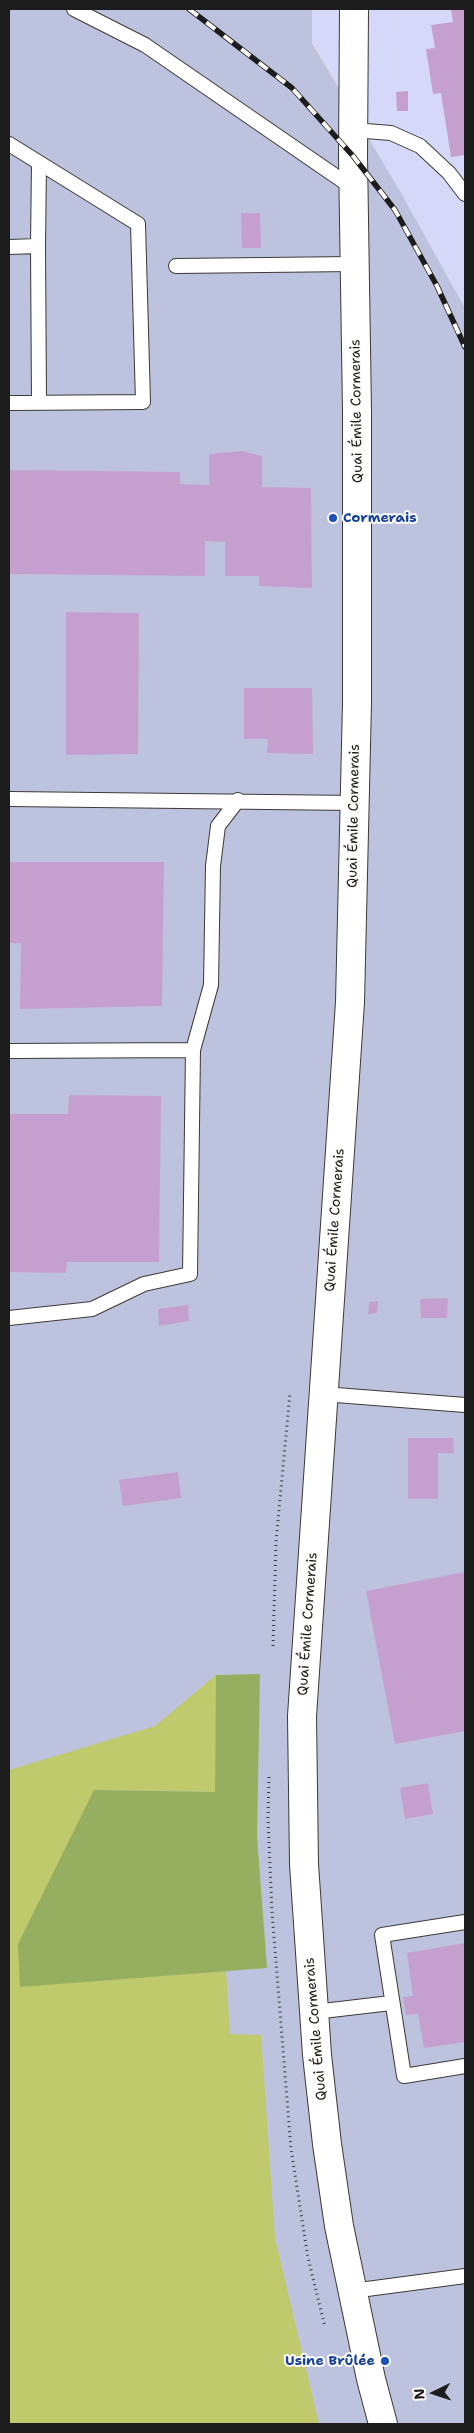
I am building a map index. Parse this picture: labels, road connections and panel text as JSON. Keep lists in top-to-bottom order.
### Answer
{
  "streets": {
    "main road": ["Quai Émile Cormerais"]
  },
  "places": ["Cormerais", "Usine Brûlée"],
  "north": "left"
}
